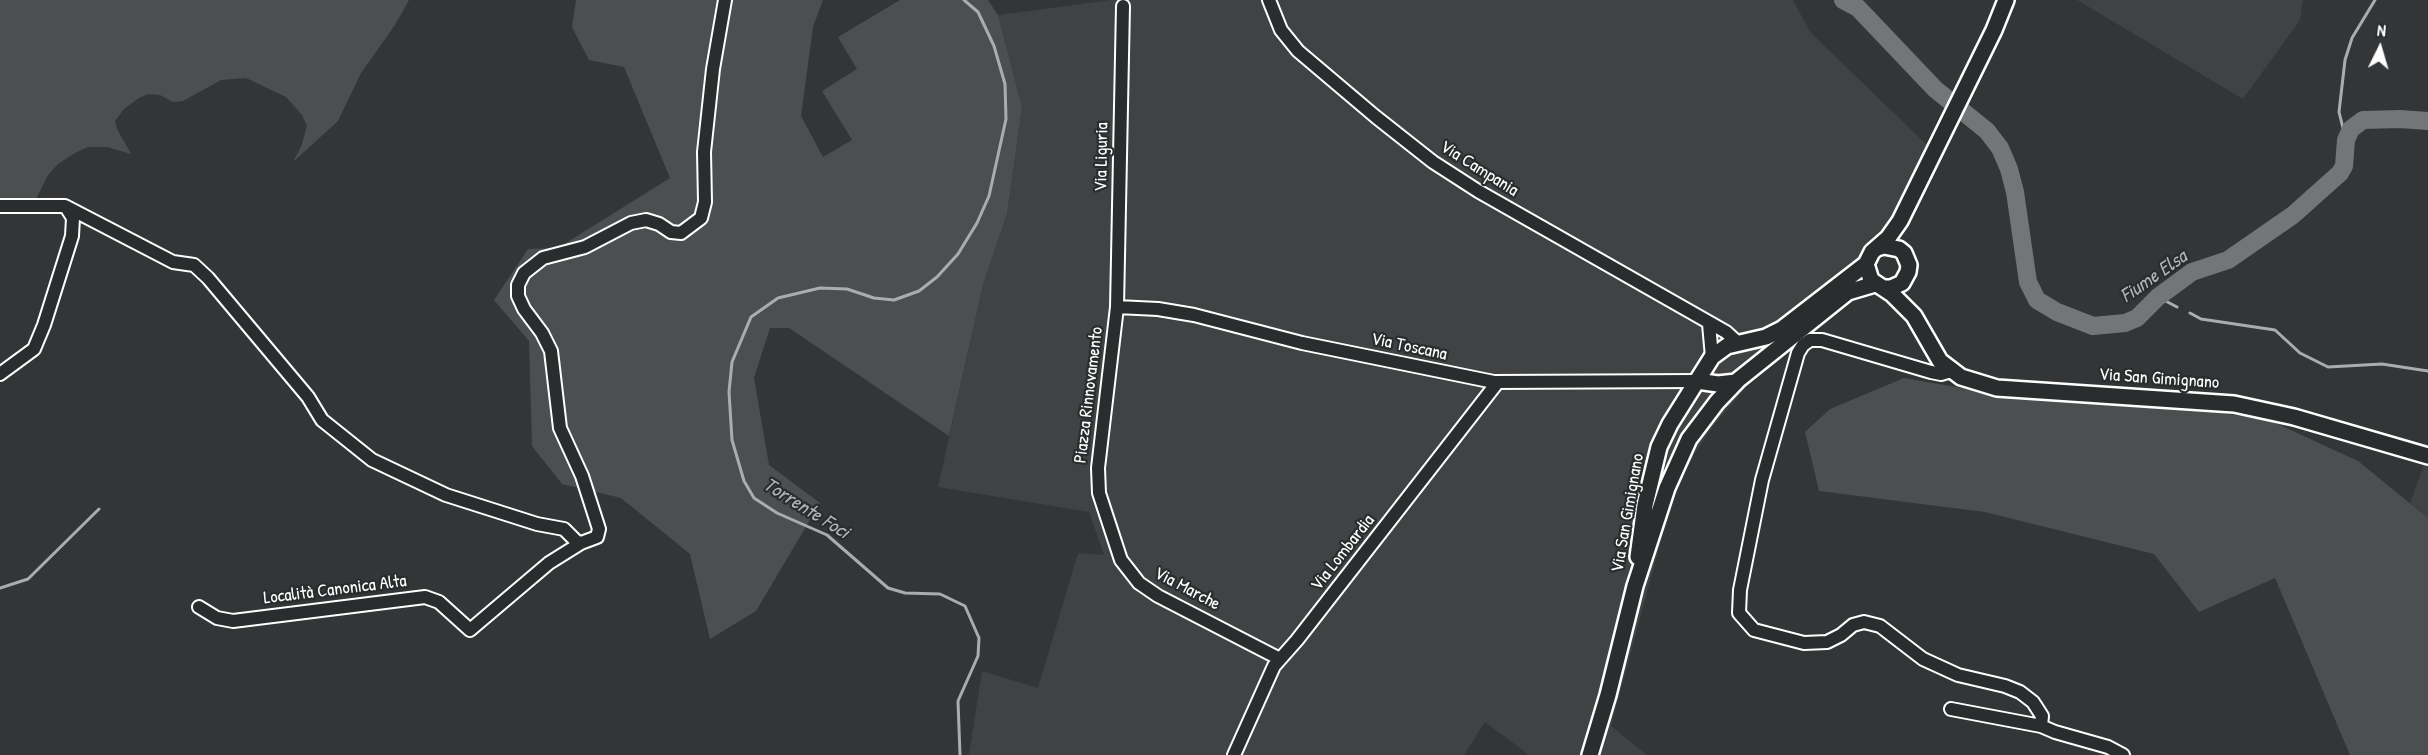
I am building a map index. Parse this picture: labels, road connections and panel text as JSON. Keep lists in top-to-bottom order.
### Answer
{
  "streets": {
    "main road": ["Via San Gimignano"],
    "street": [
      "Via Liguria",
      "Via Campania",
      "Via Toscana",
      "Piazza Rinnovamento",
      "Via Lombardia",
      "Via Marche",
      "Località Canonica Alta"
    ]
  },
  "crossings": [
    ["Via Liguria", "Via Toscana"],
    ["Via Liguria", "Piazza Rinnovamento"],
    ["Via Campania", "Via San Gimignano"],
    ["Via Toscana", "Via San Gimignano"],
    ["Via Toscana", "Piazza Rinnovamento"],
    ["Via Toscana", "Via Lombardia"],
    ["Piazza Rinnovamento", "Via Marche"],
    ["Via Lombardia", "Via Marche"]
  ],
  "water": ["Fiume Elsa", "Torrente Foci"],
  "north": "top"
}
